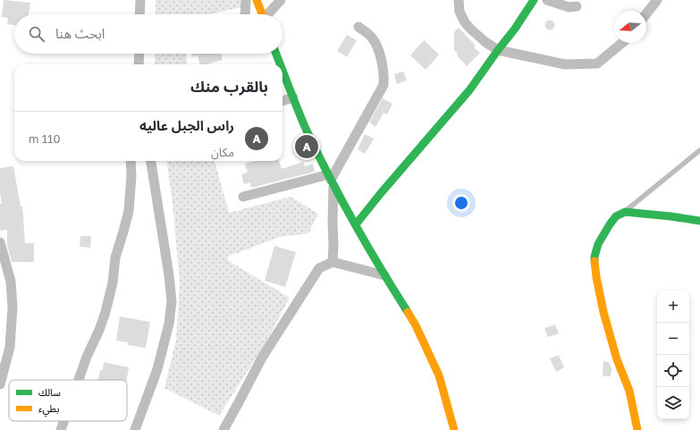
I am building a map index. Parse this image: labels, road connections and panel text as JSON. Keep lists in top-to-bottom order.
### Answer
{
  "legend": ["سالك", "بطيء"],
  "north": "left",
  "page": {
    "search": "ابحث هنا",
    "heading": "بالقرب منك",
    "list": [
      {
        "mark": "A",
        "name": "راس الجبل عاليه",
        "note": "مكان",
        "value": "110 m"
      }
    ],
    "pins": "A",
    "map_buttons": ["+", "−"]
  }
}
